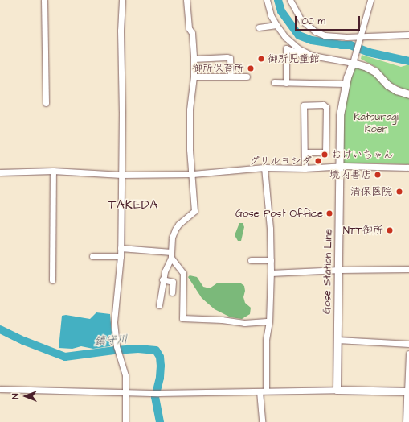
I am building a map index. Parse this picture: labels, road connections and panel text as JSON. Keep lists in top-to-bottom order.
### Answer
{
  "streets": {
    "main road": ["Gose Station Line"]
  },
  "districts": ["TAKEDA"],
  "water": ["鎮守川"],
  "parks": ["Katsuragi Kōen"],
  "places": [
    "御所児童館",
    "御所保育所",
    "おけいちゃん",
    "グリルヨシダ",
    "境内書店",
    "清保医院",
    "Gose Post Office",
    "NTT御所"
  ],
  "scale_bar": "100 m",
  "north": "left"
}
